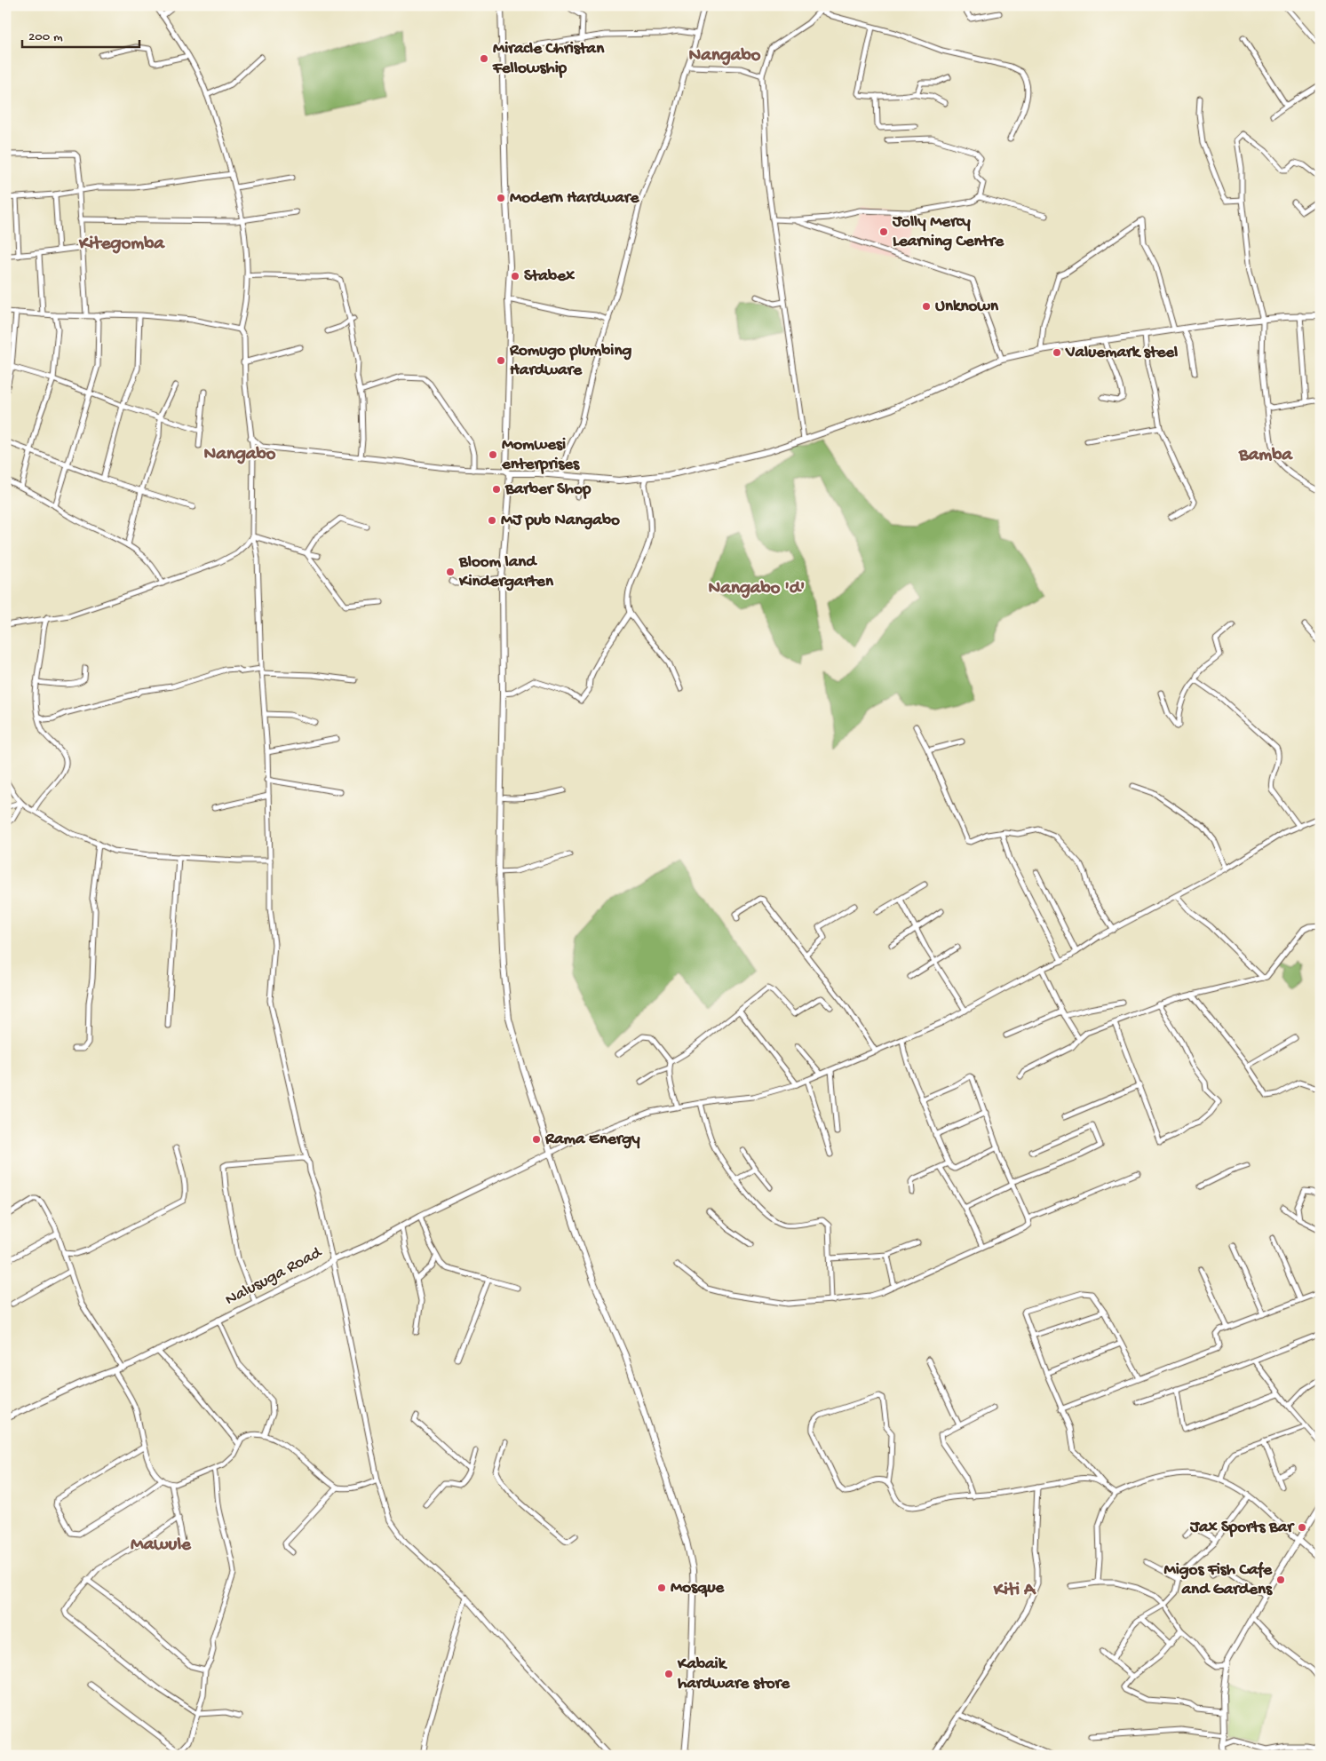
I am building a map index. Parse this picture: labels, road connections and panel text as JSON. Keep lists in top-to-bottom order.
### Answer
{
  "streets": {
    "street": ["Nalusuga Road"]
  },
  "districts": [
    "Nangabo",
    "Kitegomba",
    "Nangabo",
    "Bamba",
    "Nangabo 'd'",
    "Mawule",
    "Kiti A"
  ],
  "places": [
    "Miracle Christan Fellowship",
    "Modern Hardware",
    "Jolly Mercy Learning Centre",
    "Stabex",
    "Unknown",
    "Valuemark steel",
    "Romugo plumbing Hardware",
    "Momwesi enterprises",
    "Barber Shop",
    "MJ pub Nangabo",
    "Bloom land Kindergarten",
    "Rama Energy",
    "Jax Sports Bar",
    "Migos Fish Cafe and Gardens",
    "Mosque",
    "Kabaik hardware store"
  ],
  "scale_bar": "200 m"
}
